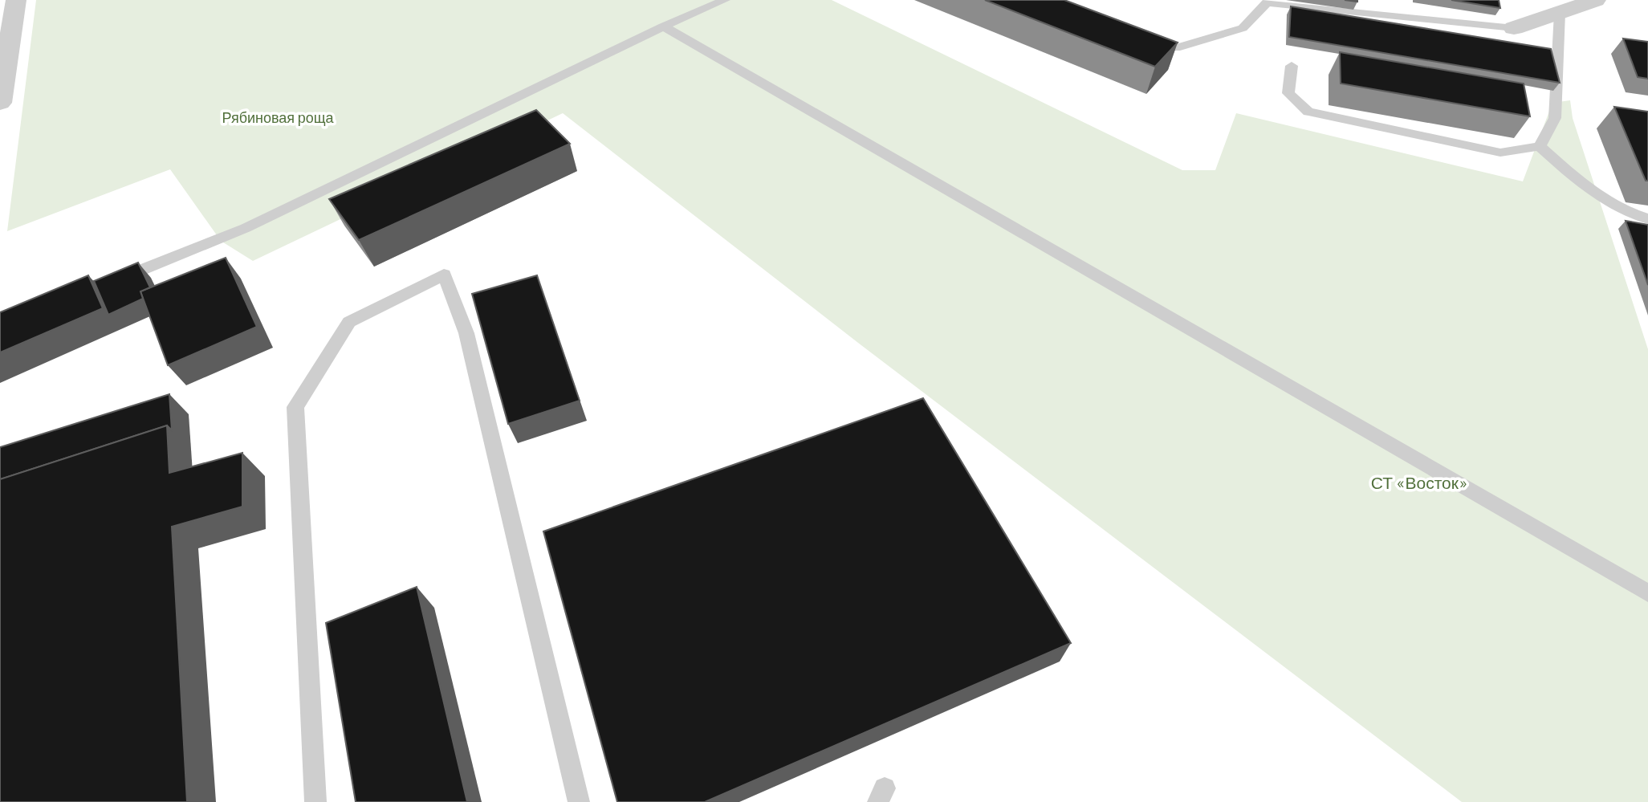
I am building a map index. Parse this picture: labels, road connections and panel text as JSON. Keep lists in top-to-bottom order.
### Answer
{
  "parks": ["Рябиновая роща", "СТ «Восток»"]
}
